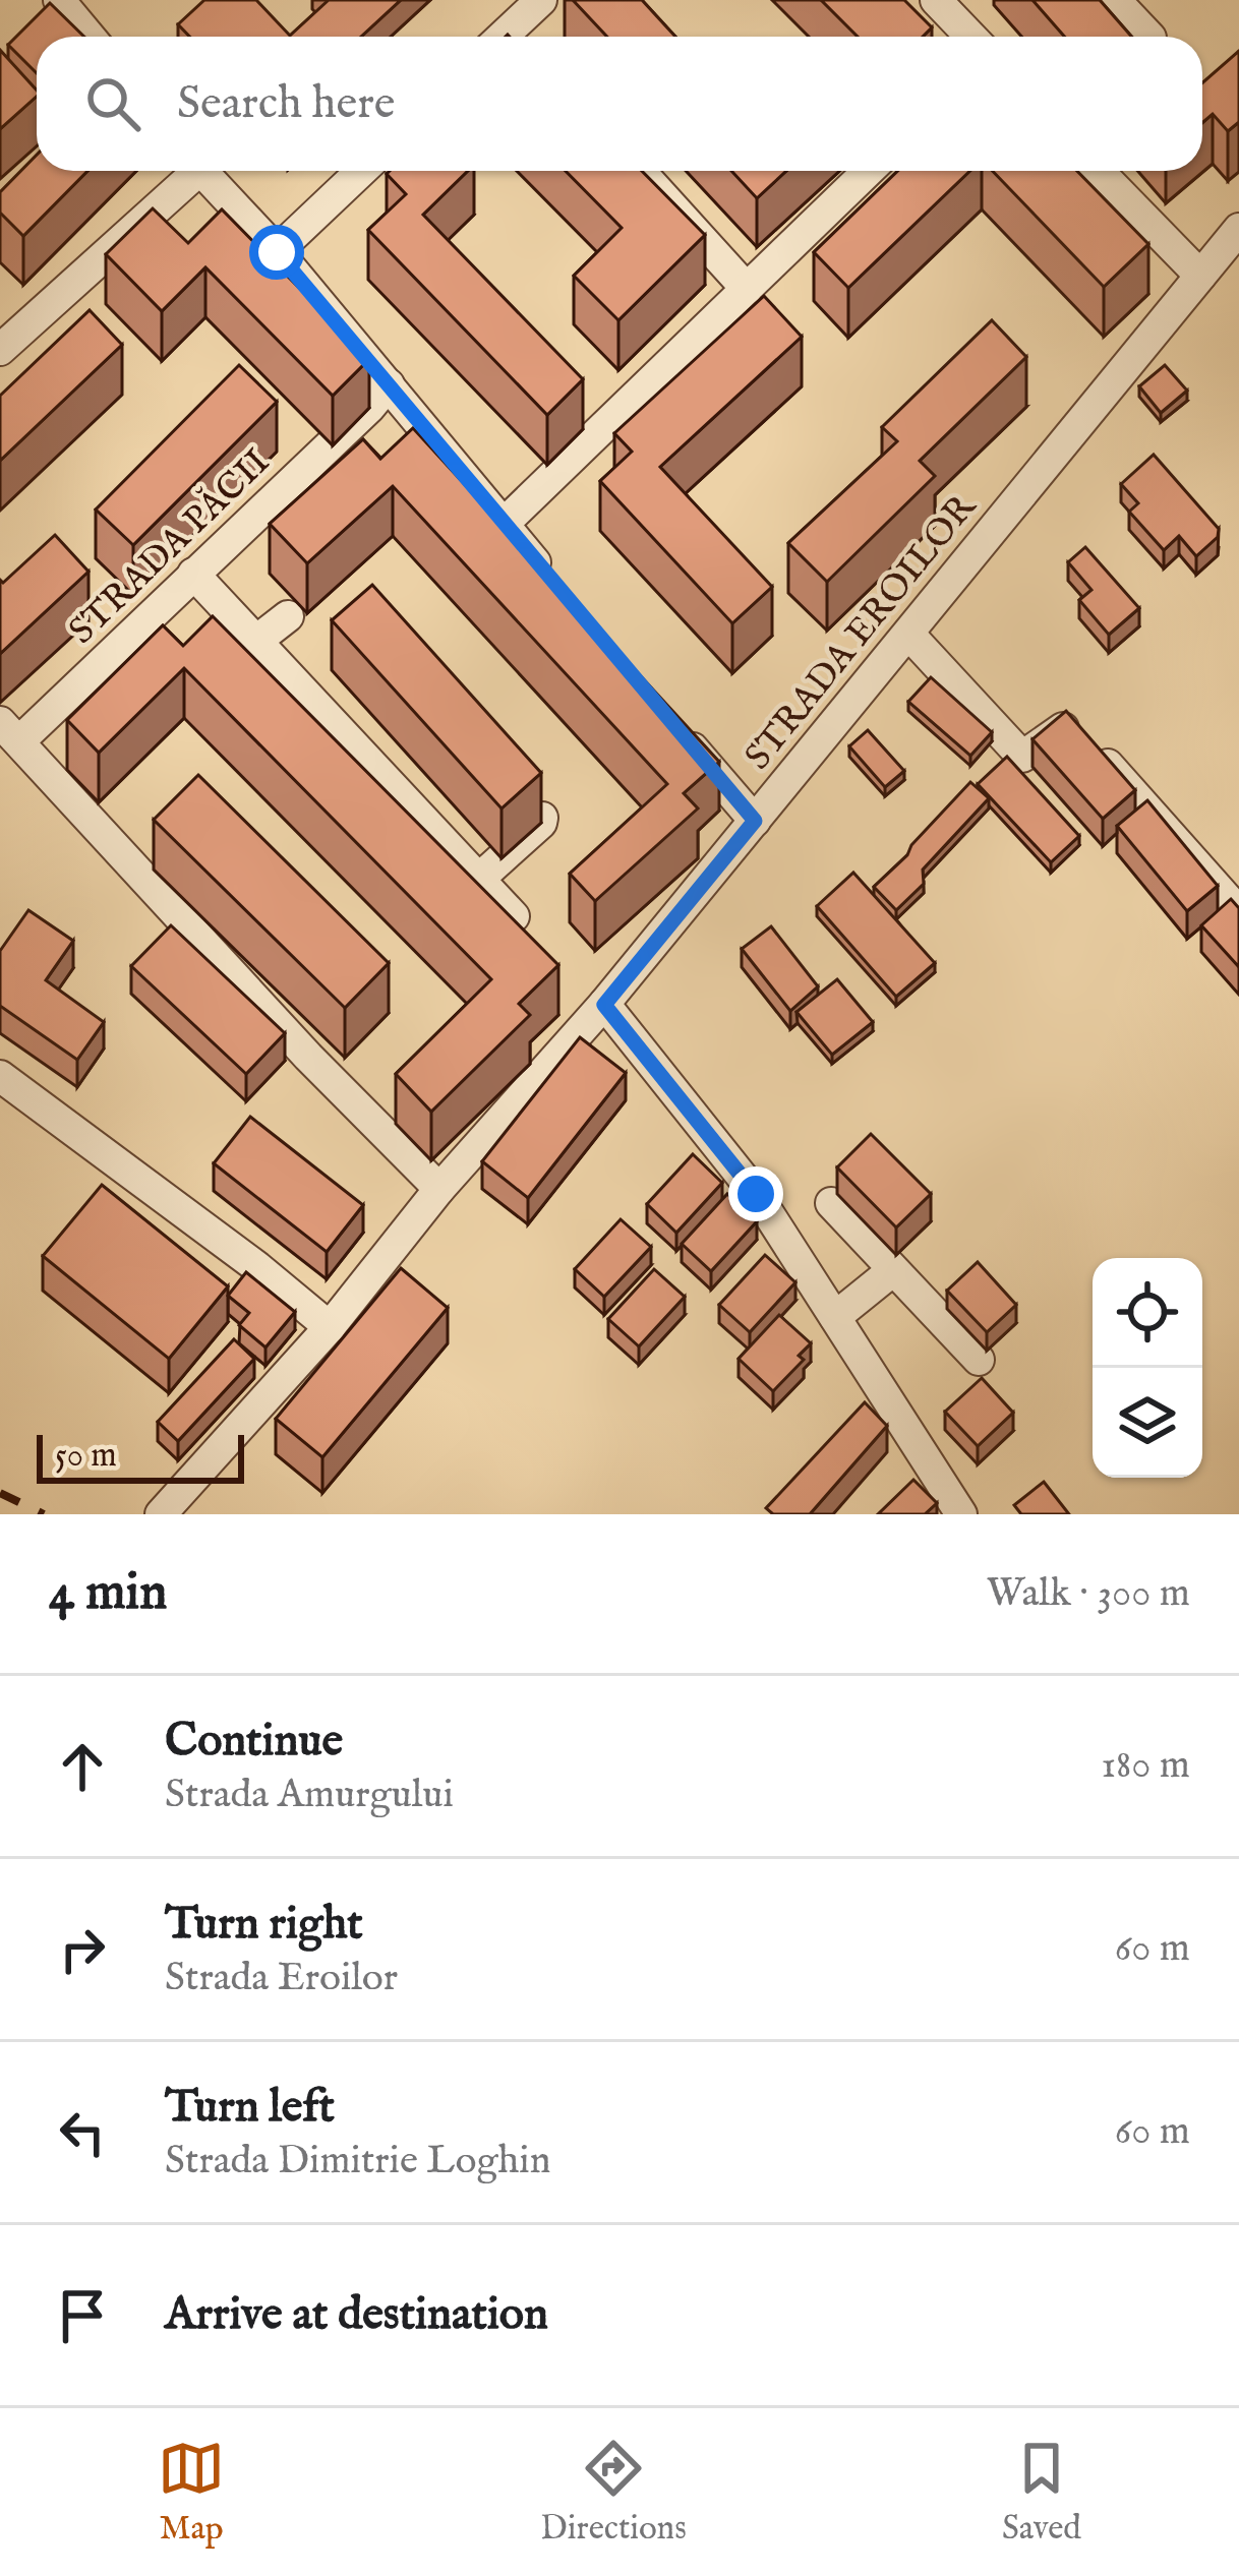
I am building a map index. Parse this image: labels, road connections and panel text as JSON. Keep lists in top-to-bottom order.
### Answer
{
  "streets": {
    "street": ["STRADA PĂCII", "STRADA EROILOR"]
  },
  "scale_bar": "50 m",
  "page": {
    "search": "Search here",
    "scale": "50 m",
    "heading": ["4 min", "Walk · 300 m"],
    "list": [
      ["Continue", "Strada Amurgului", "180 m"],
      ["Turn right", "Strada Eroilor", "60 m"],
      ["Turn left", "Strada Dimitrie Loghin", "60 m"],
      "Arrive at destination"
    ],
    "nav": ["Map", "Directions", "Saved"]
  }
}
